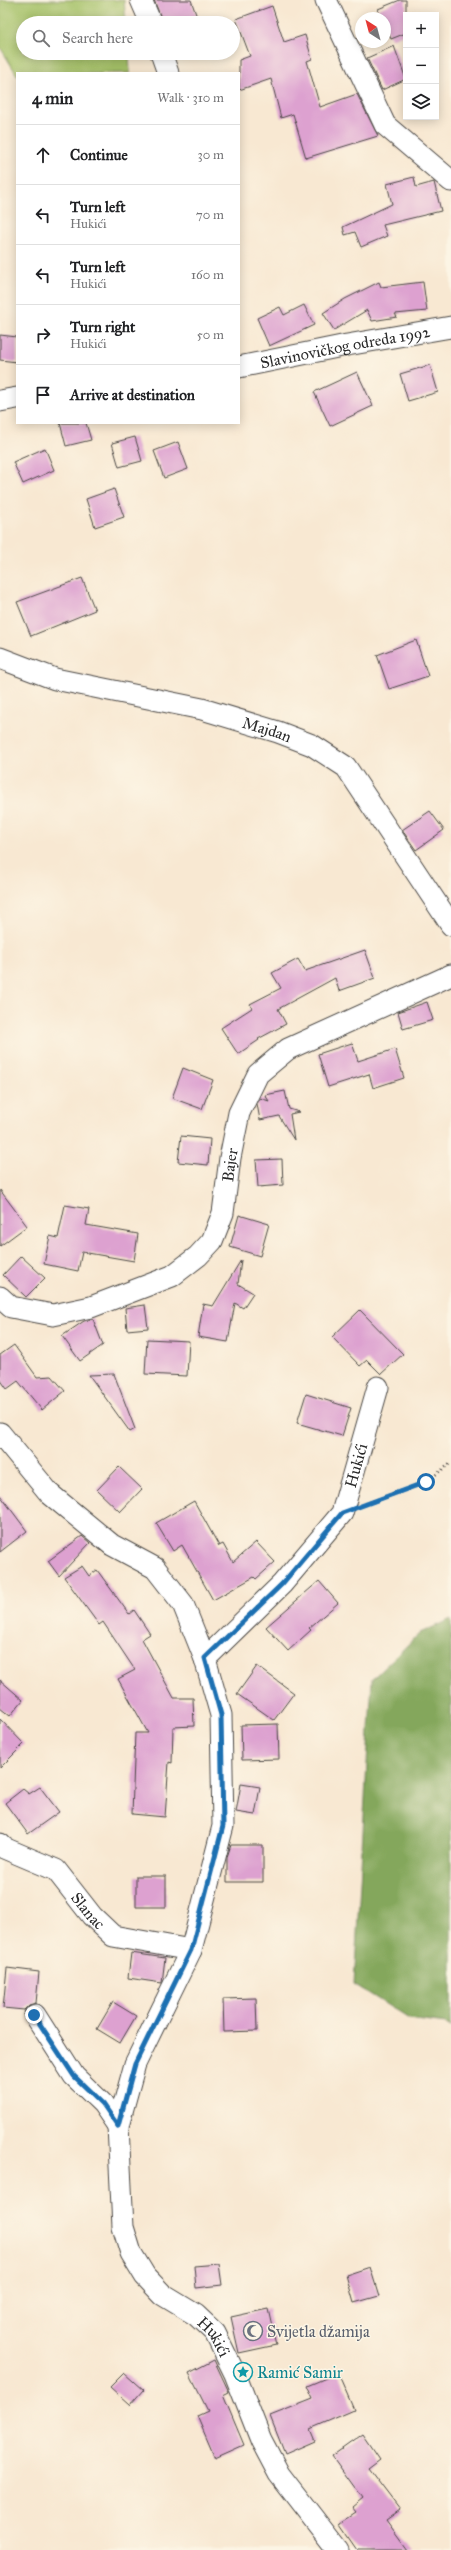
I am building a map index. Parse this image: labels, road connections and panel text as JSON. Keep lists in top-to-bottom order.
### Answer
{
  "streets": {
    "street": [
      "Slavinovičkog odreda 1992",
      "Majdan",
      "Bajer",
      "Hukići",
      "Slanac"
    ]
  },
  "crossings": [
    ["Hukići", "Slanac"]
  ],
  "places": {
    "mosque": ["Svijetla džamija"],
    "place": ["Ramić Samir"]
  },
  "north": "top left",
  "page": {
    "map_buttons": ["+", "−"],
    "search": "Search here",
    "heading": ["4 min", "Walk · 310 m"],
    "list": [
      ["Continue", "30 m"],
      ["Turn left", "Hukići", "70 m"],
      ["Turn left", "Hukići", "160 m"],
      ["Turn right", "Hukići", "50 m"],
      "Arrive at destination"
    ]
  }
}
